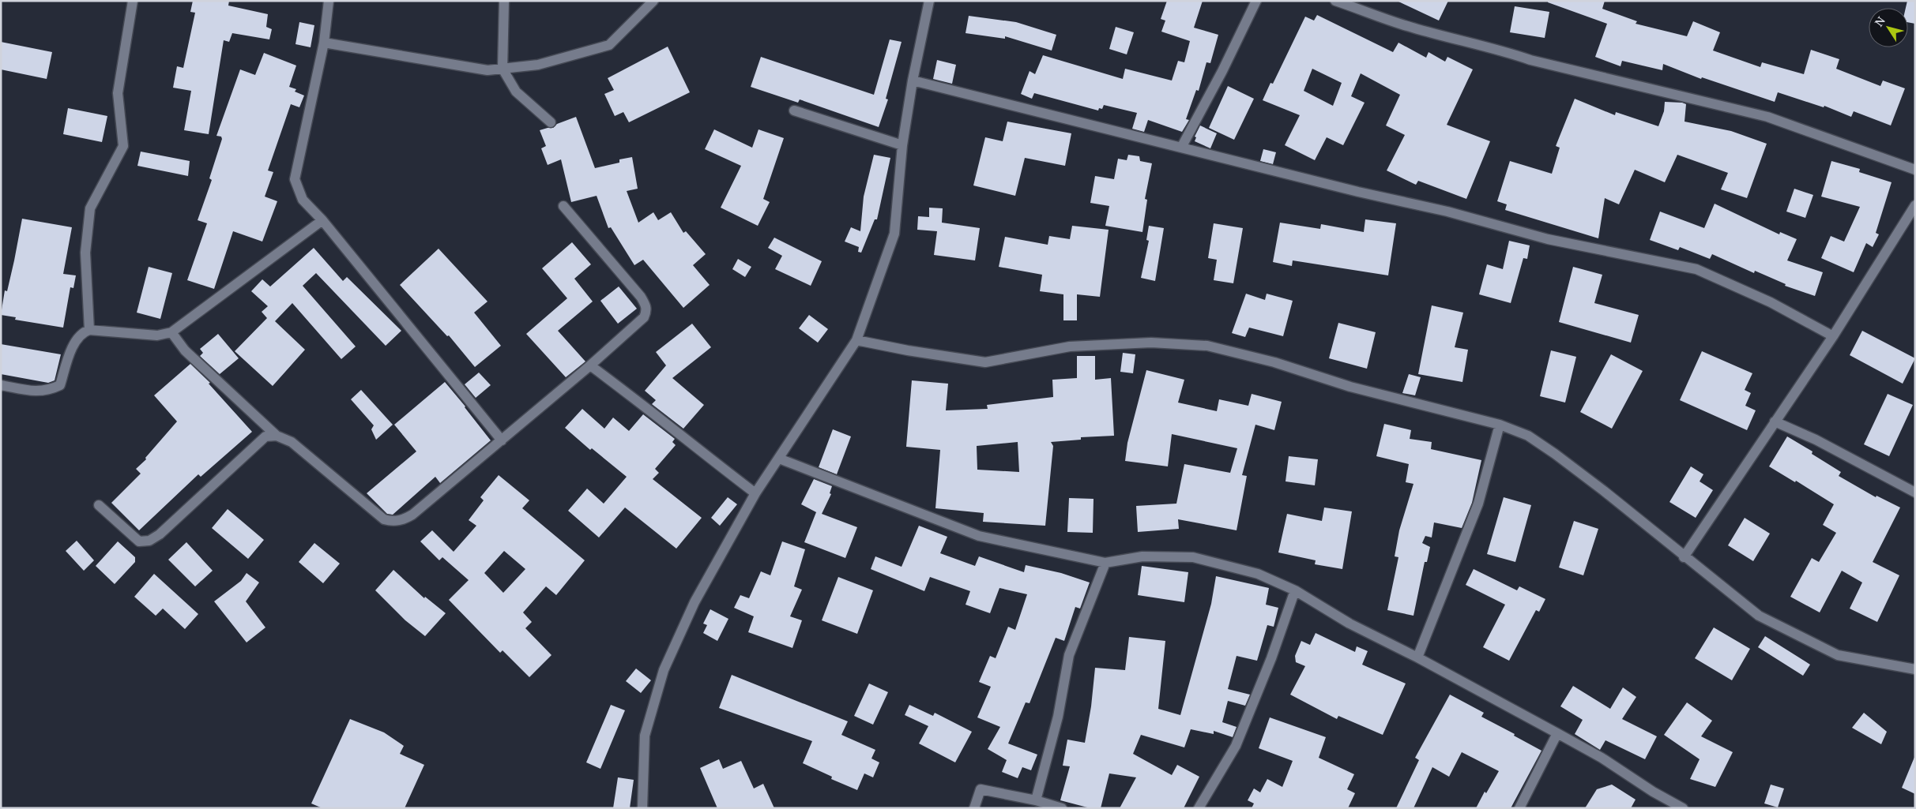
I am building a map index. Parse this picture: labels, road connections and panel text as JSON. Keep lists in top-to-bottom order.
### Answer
{
  "north": "top left"
}
